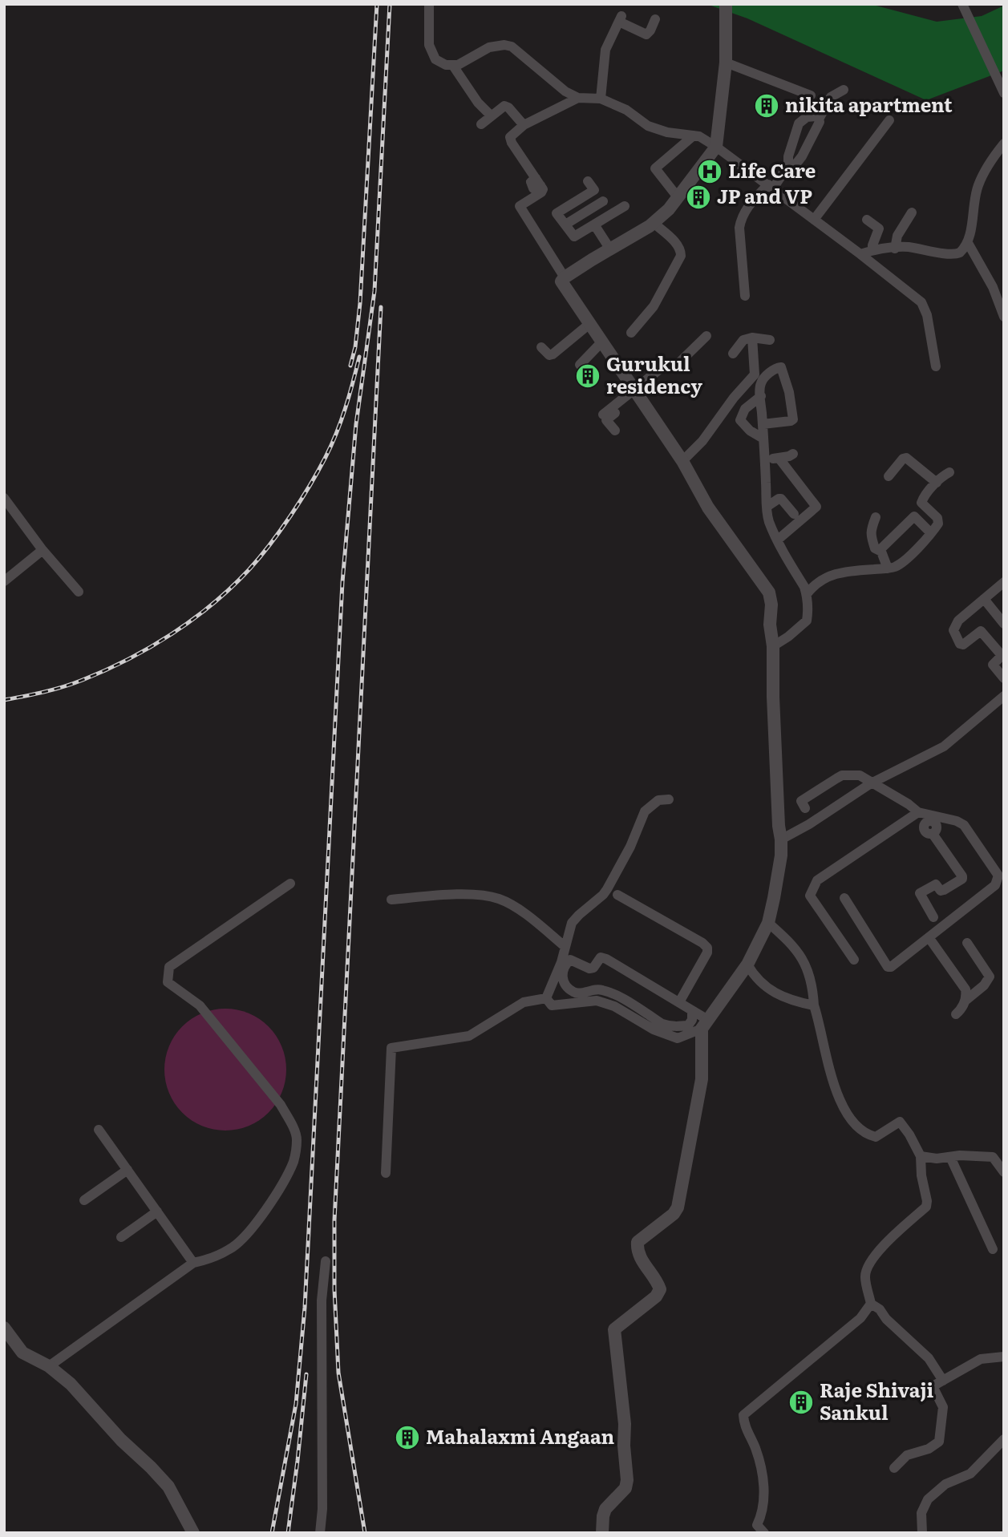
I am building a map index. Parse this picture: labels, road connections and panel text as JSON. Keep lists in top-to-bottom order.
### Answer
{
  "places": {
    "building": [
      "nikita apartment",
      "JP and VP",
      "Gurukul residency",
      "Raje Shivaji Sankul",
      "Mahalaxmi Angaan"
    ],
    "hospital": ["Life Care"]
  }
}
